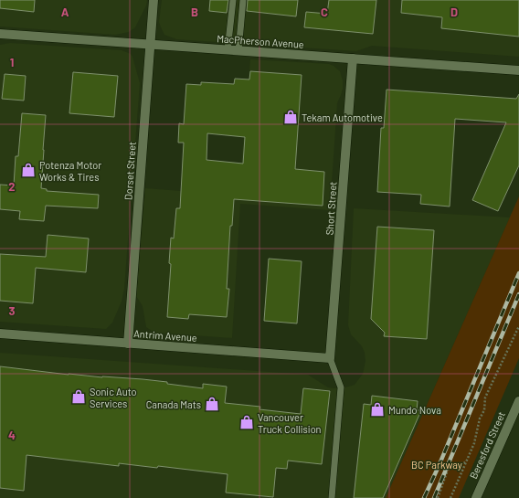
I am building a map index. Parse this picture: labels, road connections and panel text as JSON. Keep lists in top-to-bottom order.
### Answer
{
  "streets": {
    "street": [
      "MacPherson Avenue",
      "Dorset Street",
      "Short Street",
      "Antrim Avenue",
      "Beresford Street"
    ]
  },
  "crossings": [
    ["MacPherson Avenue", "Dorset Street"],
    ["MacPherson Avenue", "Short Street"],
    ["Dorset Street", "Antrim Avenue"],
    ["Short Street", "Antrim Avenue"]
  ],
  "parks": ["BC Parkway"],
  "places": {
    "shop": [
      "Tekam Automotive",
      "Potenza Motor Works & Tires",
      "Sonic Auto Services",
      "Canada Mats",
      "Mundo Nova",
      "Vancouver Truck Collision"
    ]
  },
  "grid": {
    "columns": [
      "A",
      "B",
      "C",
      "D"
    ],
    "rows": [
      "1",
      "2",
      "3",
      "4"
    ]
  }
}
